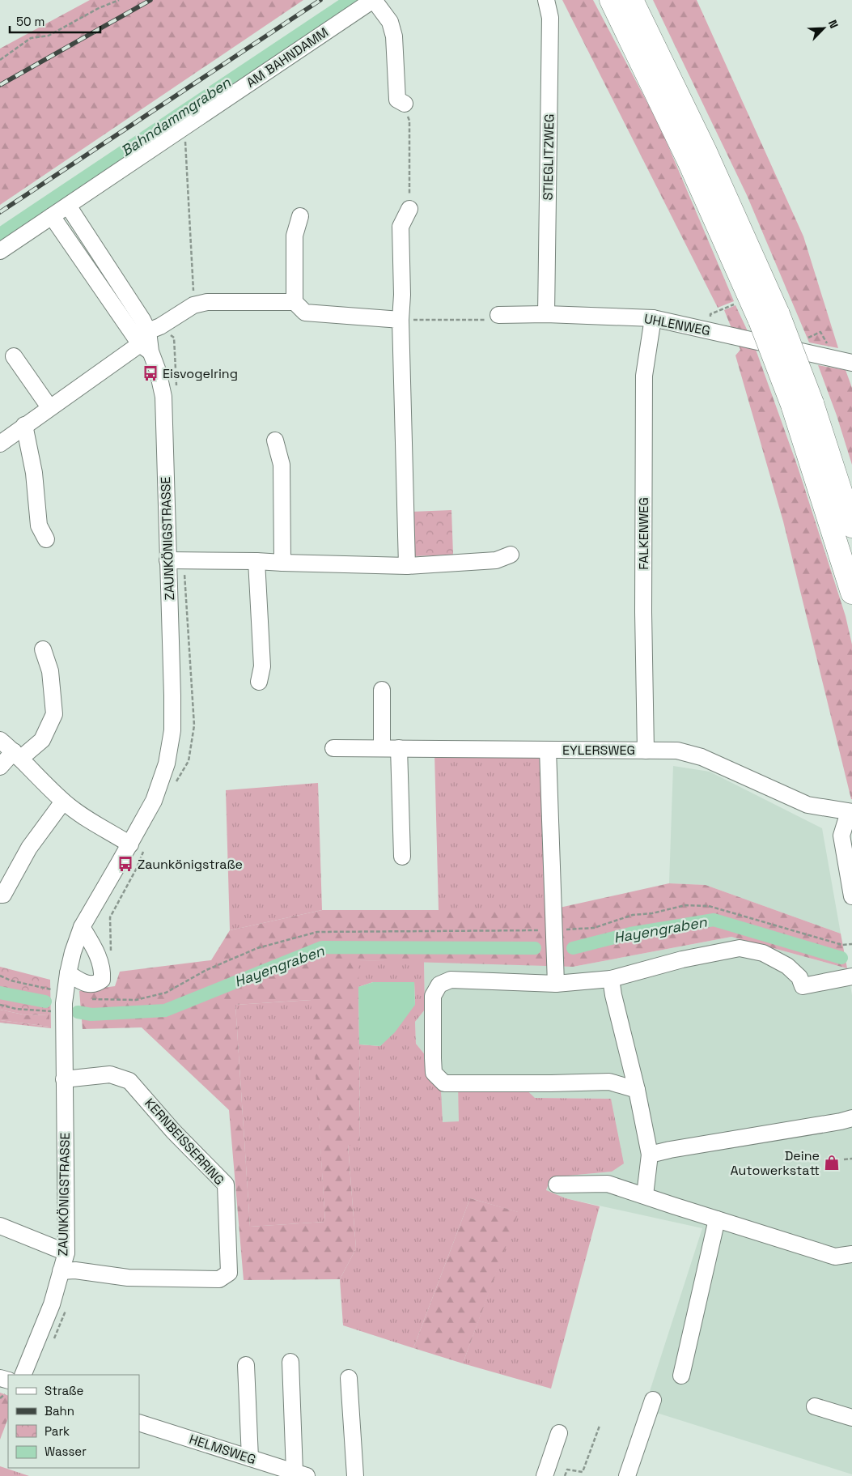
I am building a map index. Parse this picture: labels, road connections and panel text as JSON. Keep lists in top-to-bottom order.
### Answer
{
  "streets": {
    "street": [
      "AM BAHNDAMM",
      "STIEGLITZWEG",
      "UHLENWEG",
      "FALKENWEG",
      "ZAUNKÖNIGSTRASSE",
      "EYLERSWEG",
      "KERNBEISSERRING",
      "HELMSWEG"
    ]
  },
  "crossings": [
    ["AM BAHNDAMM", "ZAUNKÖNIGSTRASSE"],
    ["STIEGLITZWEG", "UHLENWEG"],
    ["UHLENWEG", "FALKENWEG"],
    ["FALKENWEG", "EYLERSWEG"],
    ["ZAUNKÖNIGSTRASSE", "KERNBEISSERRING"]
  ],
  "water": ["Bahndammgraben", "Hayengraben"],
  "places": {
    "bus stop": ["Eisvogelring", "Zaunkönigstraße"],
    "shop": ["Deine Autowerkstatt"]
  },
  "legend": [
    "Straße",
    "Bahn",
    "Park",
    "Wasser"
  ],
  "scale_bar": "50 m",
  "north": "top right"
}
